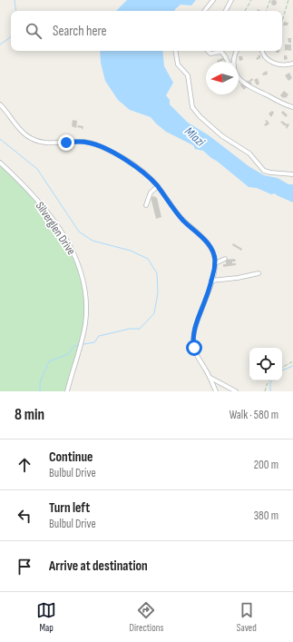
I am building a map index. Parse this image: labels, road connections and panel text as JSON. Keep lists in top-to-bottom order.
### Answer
{
  "streets": {
    "street": ["Silverglen Drive"]
  },
  "water": ["Mlazi"],
  "north": "left",
  "page": {
    "search": "Search here",
    "heading": ["8 min", "Walk · 580 m"],
    "list": [
      ["Continue", "Bulbul Drive", "200 m"],
      ["Turn left", "Bulbul Drive", "380 m"],
      "Arrive at destination"
    ],
    "nav": ["Map", "Directions", "Saved"]
  }
}
